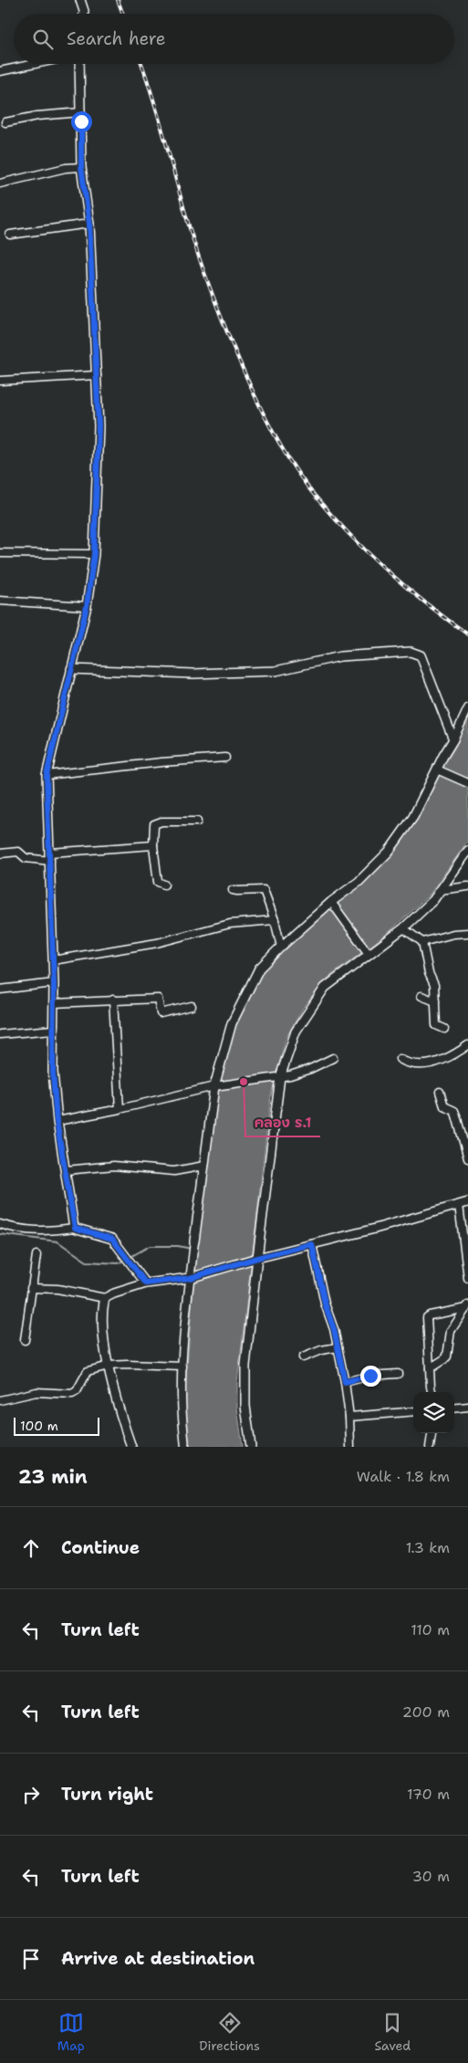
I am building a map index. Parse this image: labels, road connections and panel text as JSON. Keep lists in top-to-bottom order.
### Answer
{
  "places": ["คลอง ร.1"],
  "scale_bar": "100 m",
  "page": {
    "search": "Search here",
    "scale": "100 m",
    "heading": ["23 min", "Walk · 1.8 km"],
    "list": [
      ["Continue", "1.3 km"],
      ["Turn left", "110 m"],
      ["Turn left", "200 m"],
      ["Turn right", "170 m"],
      ["Turn left", "30 m"],
      "Arrive at destination"
    ],
    "nav": ["Map", "Directions", "Saved"]
  }
}
